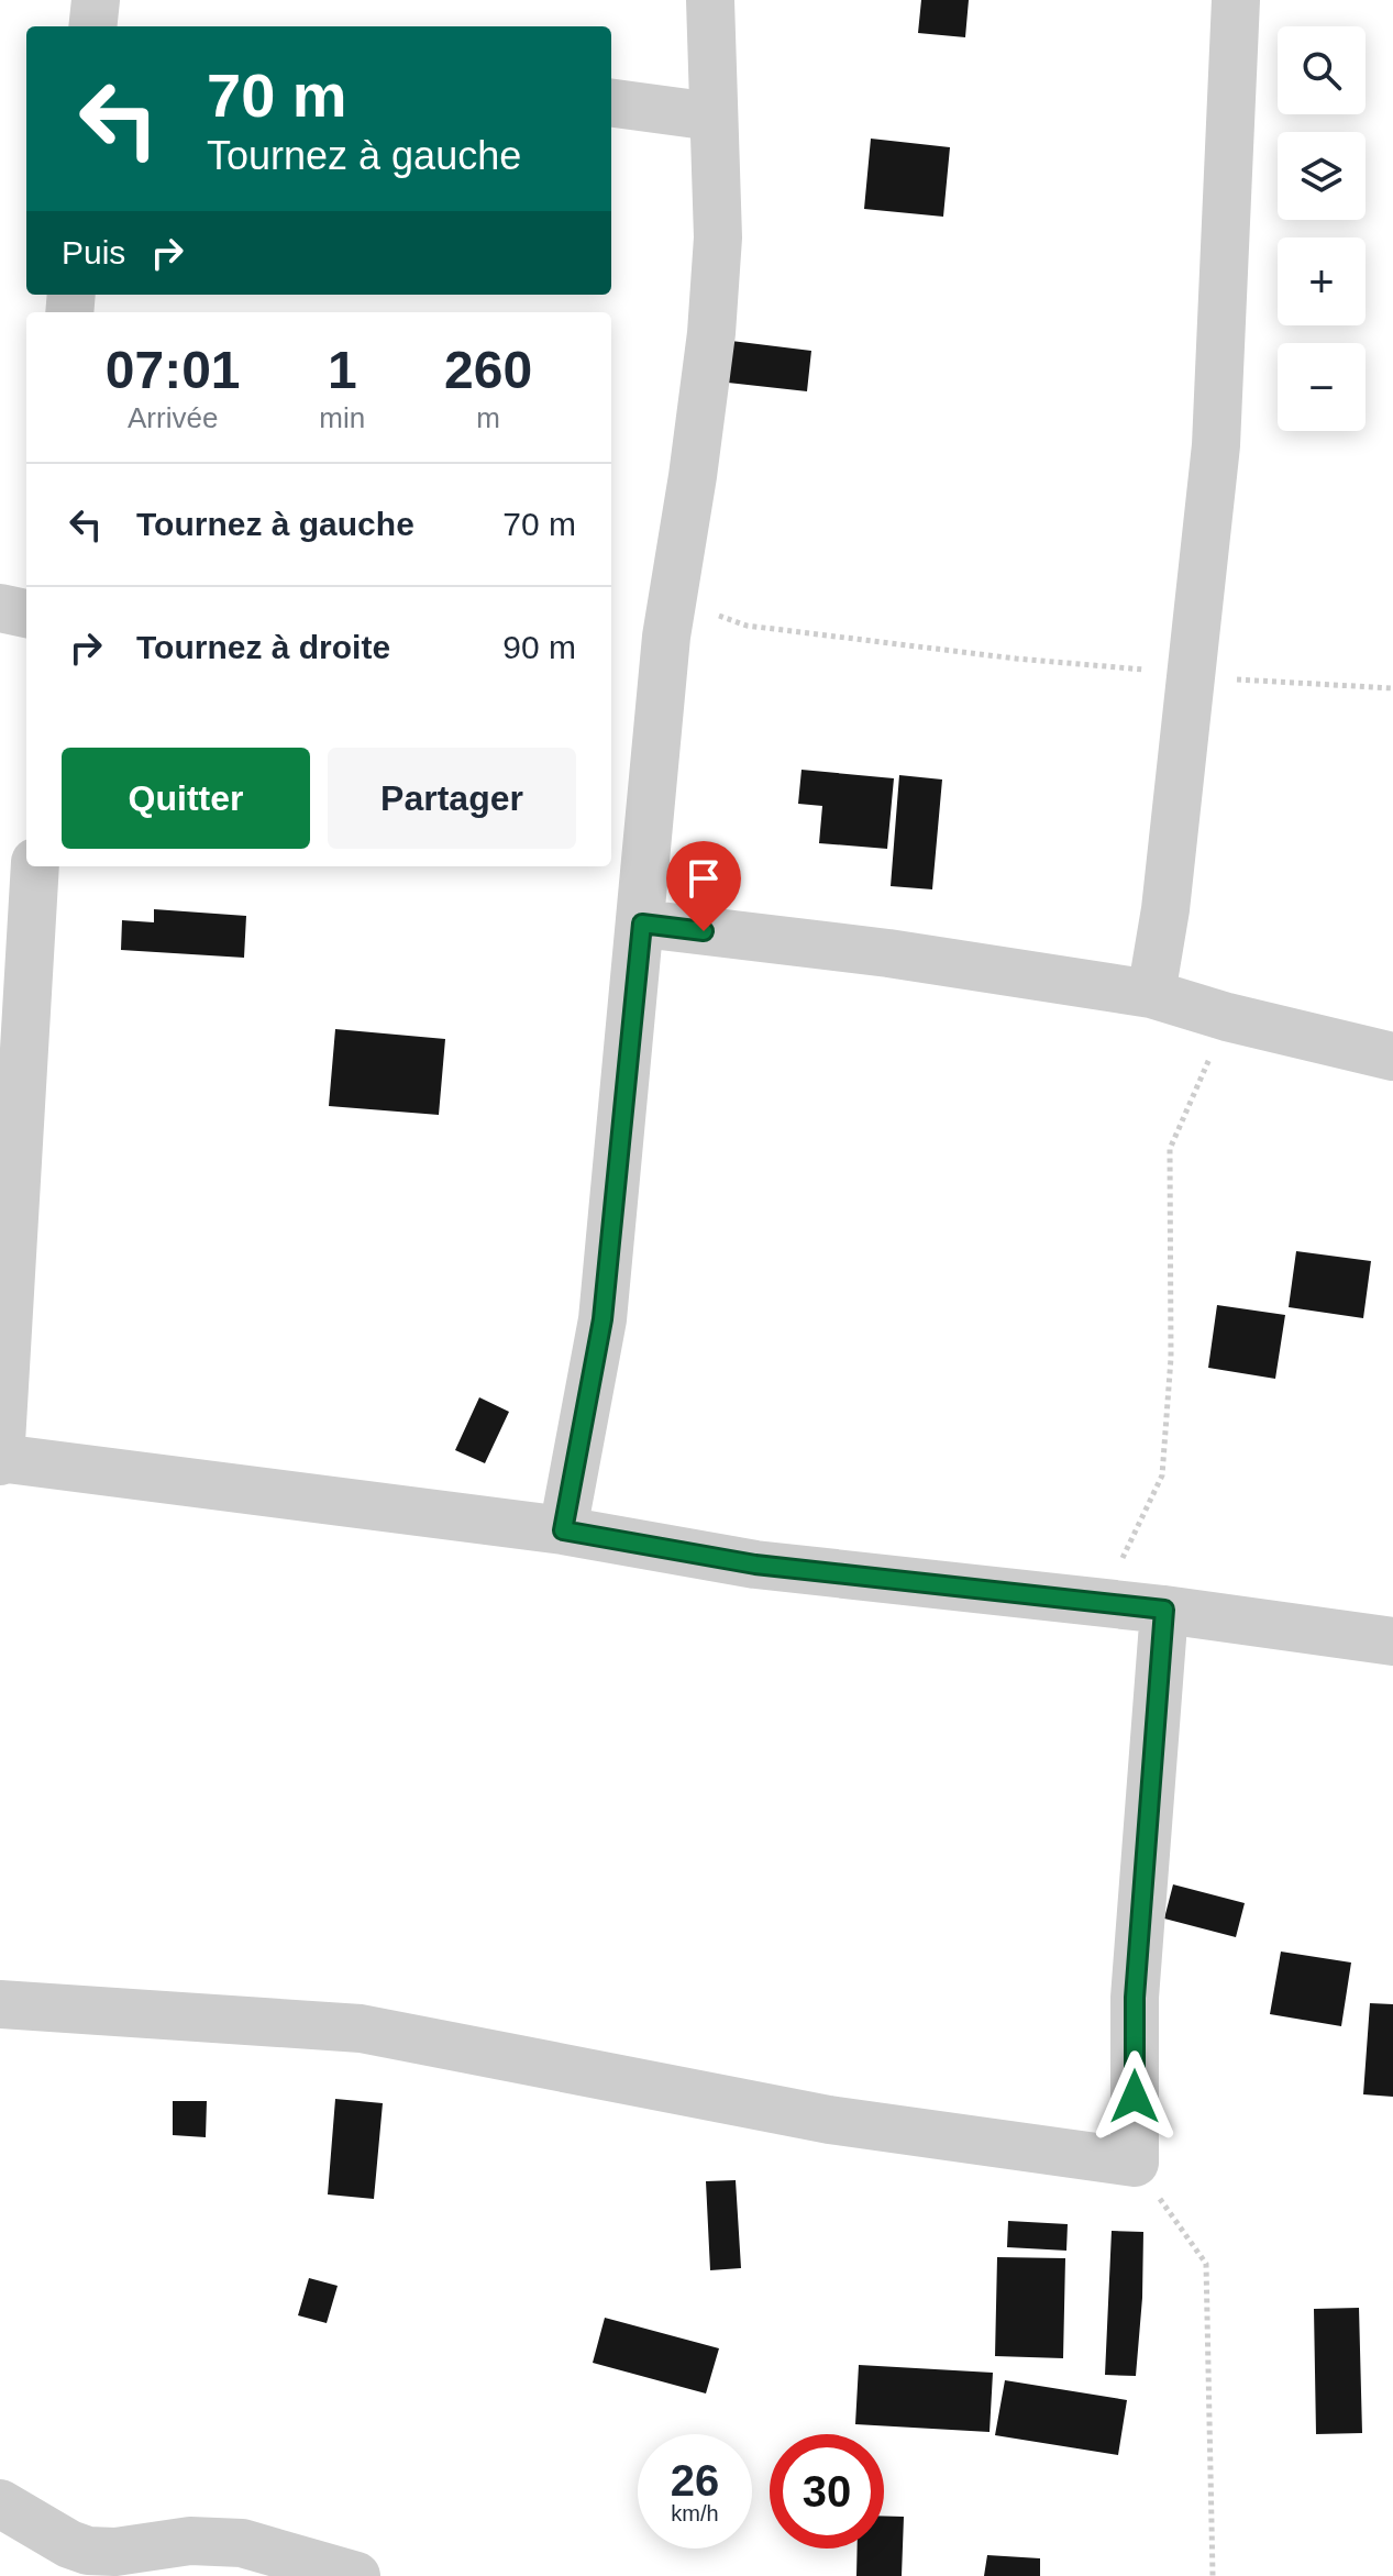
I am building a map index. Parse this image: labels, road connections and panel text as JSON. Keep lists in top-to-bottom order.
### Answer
{
  "page": {
    "map_buttons": ["+", "−"],
    "turn": ["70 m", "Tournez à gauche"],
    "then": "Puis",
    "eta": [
      "07:01",
      "Arrivée",
      "1",
      "min",
      "260",
      "m"
    ],
    "list": [
      {
        "name": "Tournez à gauche",
        "value": "70 m"
      },
      {
        "name": "Tournez à droite",
        "value": "90 m"
      }
    ],
    "buttons": ["Quitter", "Partager"],
    "speed": "26 km/h",
    "limit": "30"
  }
}
